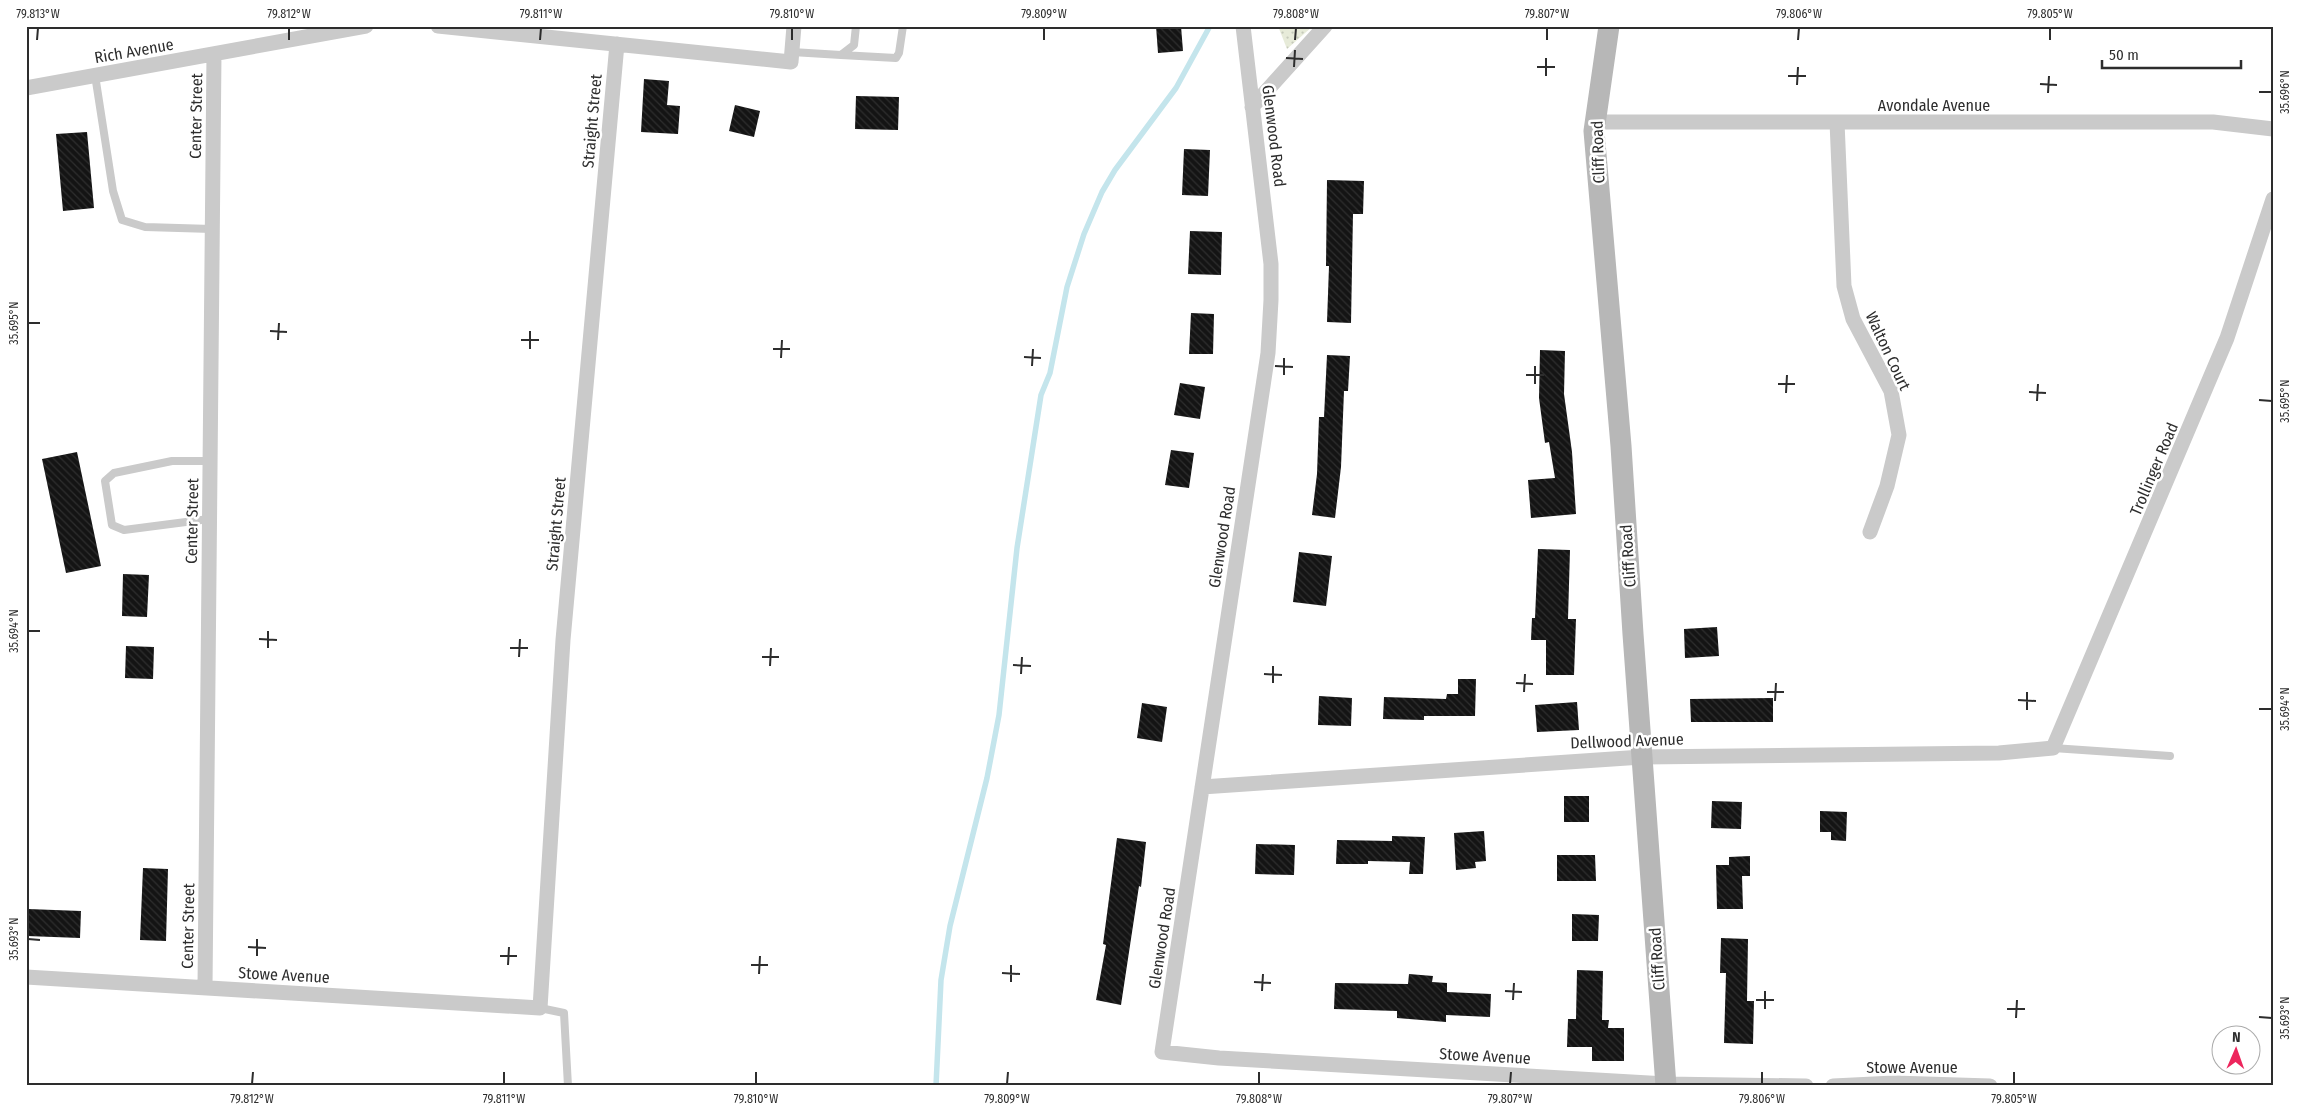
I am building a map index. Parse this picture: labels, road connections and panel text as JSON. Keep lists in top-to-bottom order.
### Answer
{
  "streets": {
    "street": [
      "Rich Avenue",
      "Avondale Avenue",
      "Center Street",
      "Straight Street",
      "Glenwood Road",
      "Cliff Road",
      "Walton Court",
      "Trollinger Road",
      "Dellwood Avenue",
      "Stowe Avenue"
    ]
  },
  "crossings": [
    ["Rich Avenue", "Center Street"],
    ["Avondale Avenue", "Cliff Road"],
    ["Avondale Avenue", "Walton Court"],
    ["Center Street", "Stowe Avenue"],
    ["Straight Street", "Stowe Avenue"],
    ["Glenwood Road", "Dellwood Avenue"],
    ["Glenwood Road", "Stowe Avenue"],
    ["Cliff Road", "Dellwood Avenue"],
    ["Cliff Road", "Stowe Avenue"],
    ["Trollinger Road", "Dellwood Avenue"]
  ],
  "scale_bar": "50 m",
  "north": "top",
  "coordinates": [
    "79.813°W",
    "79.812°W",
    "79.811°W",
    "79.810°W",
    "79.809°W",
    "79.808°W",
    "79.807°W",
    "79.806°W",
    "79.805°W",
    "35.696°N",
    "35.695°N",
    "35.694°N",
    "35.693°N"
  ]
}
